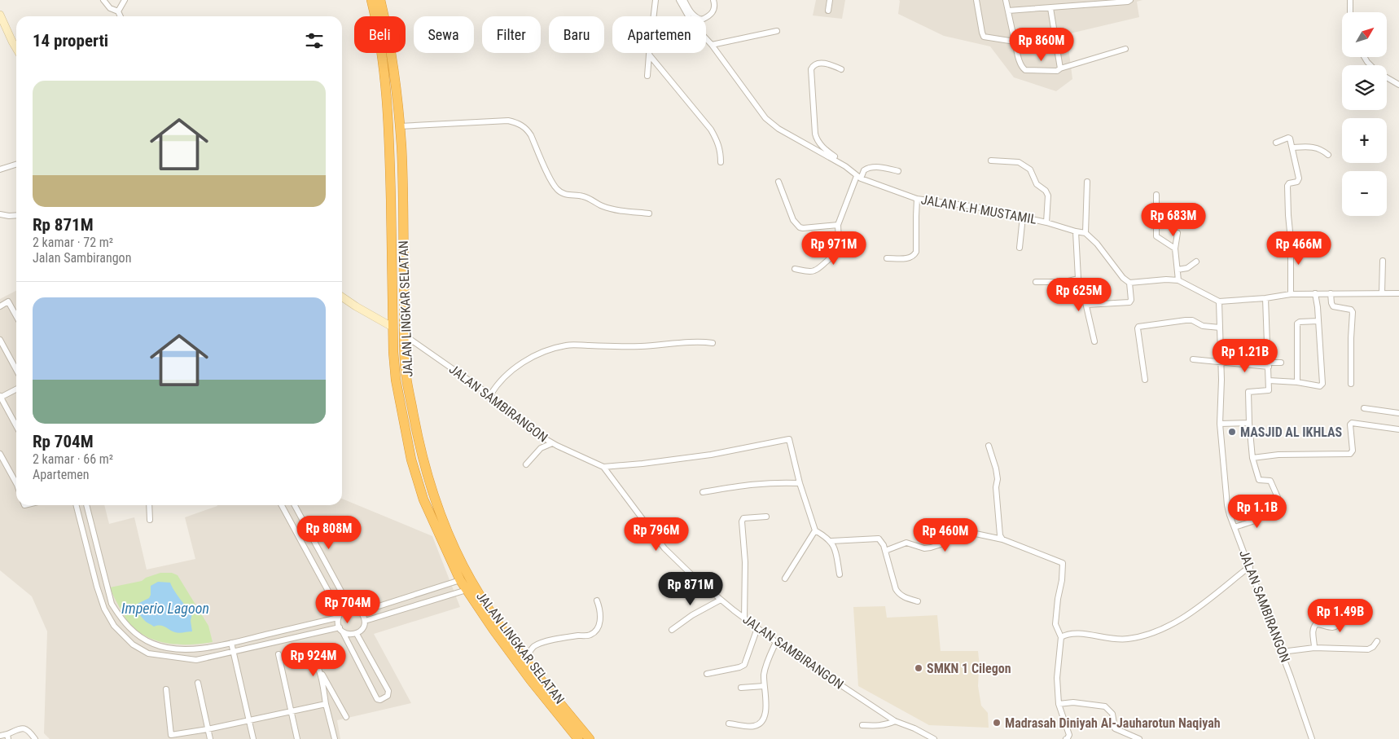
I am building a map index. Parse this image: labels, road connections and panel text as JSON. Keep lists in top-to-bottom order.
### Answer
{
  "streets": {
    "highway": ["JALAN LINGKAR SELATAN"],
    "street": ["JALAN K.H MUSTAMIL", "JALAN SAMBIRANGON"]
  },
  "crossings": [
    ["JALAN LINGKAR SELATAN", "JALAN SAMBIRANGON"]
  ],
  "water": ["Imperio Lagoon"],
  "places": ["MASJID AL IKHLAS", "SMKN 1 Cilegon", "Madrasah Diniyah Al-Jauharotun Naqiyah"],
  "north": "top right",
  "page": {
    "map_buttons": ["+", "−"],
    "chip": [
      "Beli",
      "Sewa",
      "Filter",
      "Baru",
      "Apartemen"
    ],
    "heading": "14 properti",
    "price": [
      "Rp 860M",
      "Rp 683M",
      "Rp 971M",
      "Rp 466M",
      "Rp 625M",
      "Rp 1.21B",
      "Rp 1.1B",
      "Rp 808M",
      "Rp 796M",
      "Rp 460M",
      "Rp 871M",
      "Rp 704M",
      "Rp 1.49B",
      "Rp 924M"
    ],
    "list": [
      {
        "name": "Rp 871M",
        "note": "2 kamar · 72 m² · Jalan Sambirangon"
      },
      {
        "name": "Rp 704M",
        "note": "2 kamar · 66 m² · Apartemen"
      }
    ]
  }
}
